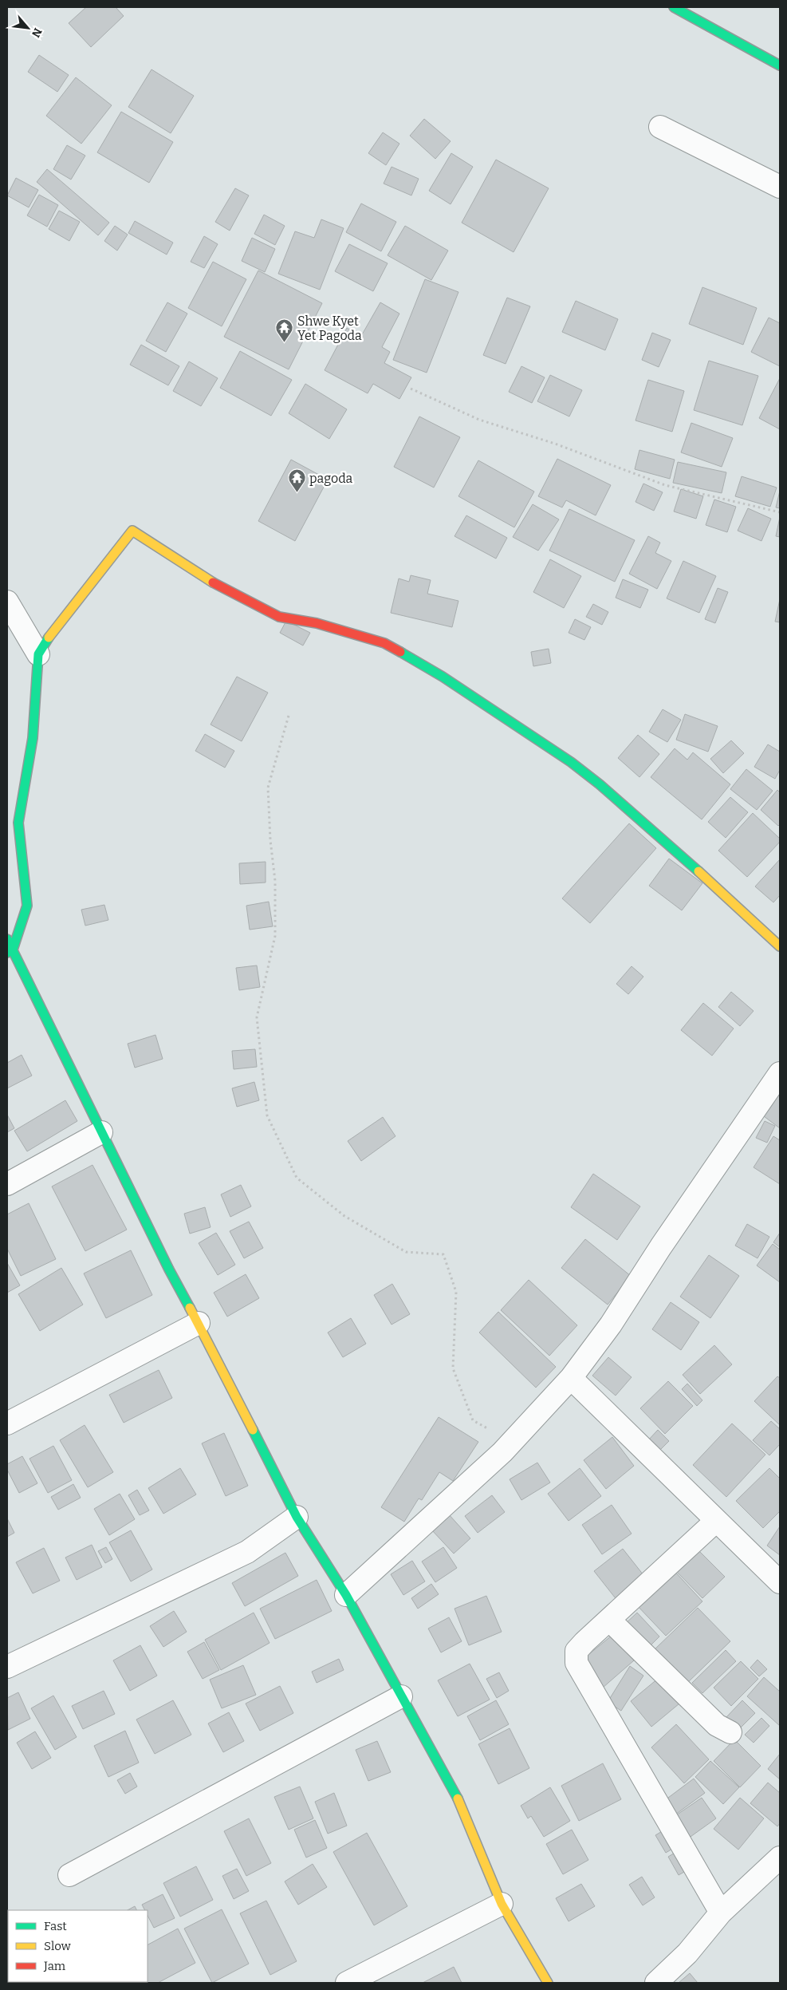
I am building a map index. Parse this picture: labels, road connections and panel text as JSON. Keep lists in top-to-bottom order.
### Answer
{
  "places": {
    "temple": ["Shwe Kyet Yet Pagoda", "pagoda"]
  },
  "legend": ["Fast", "Slow", "Jam"],
  "north": "bottom right"
}
